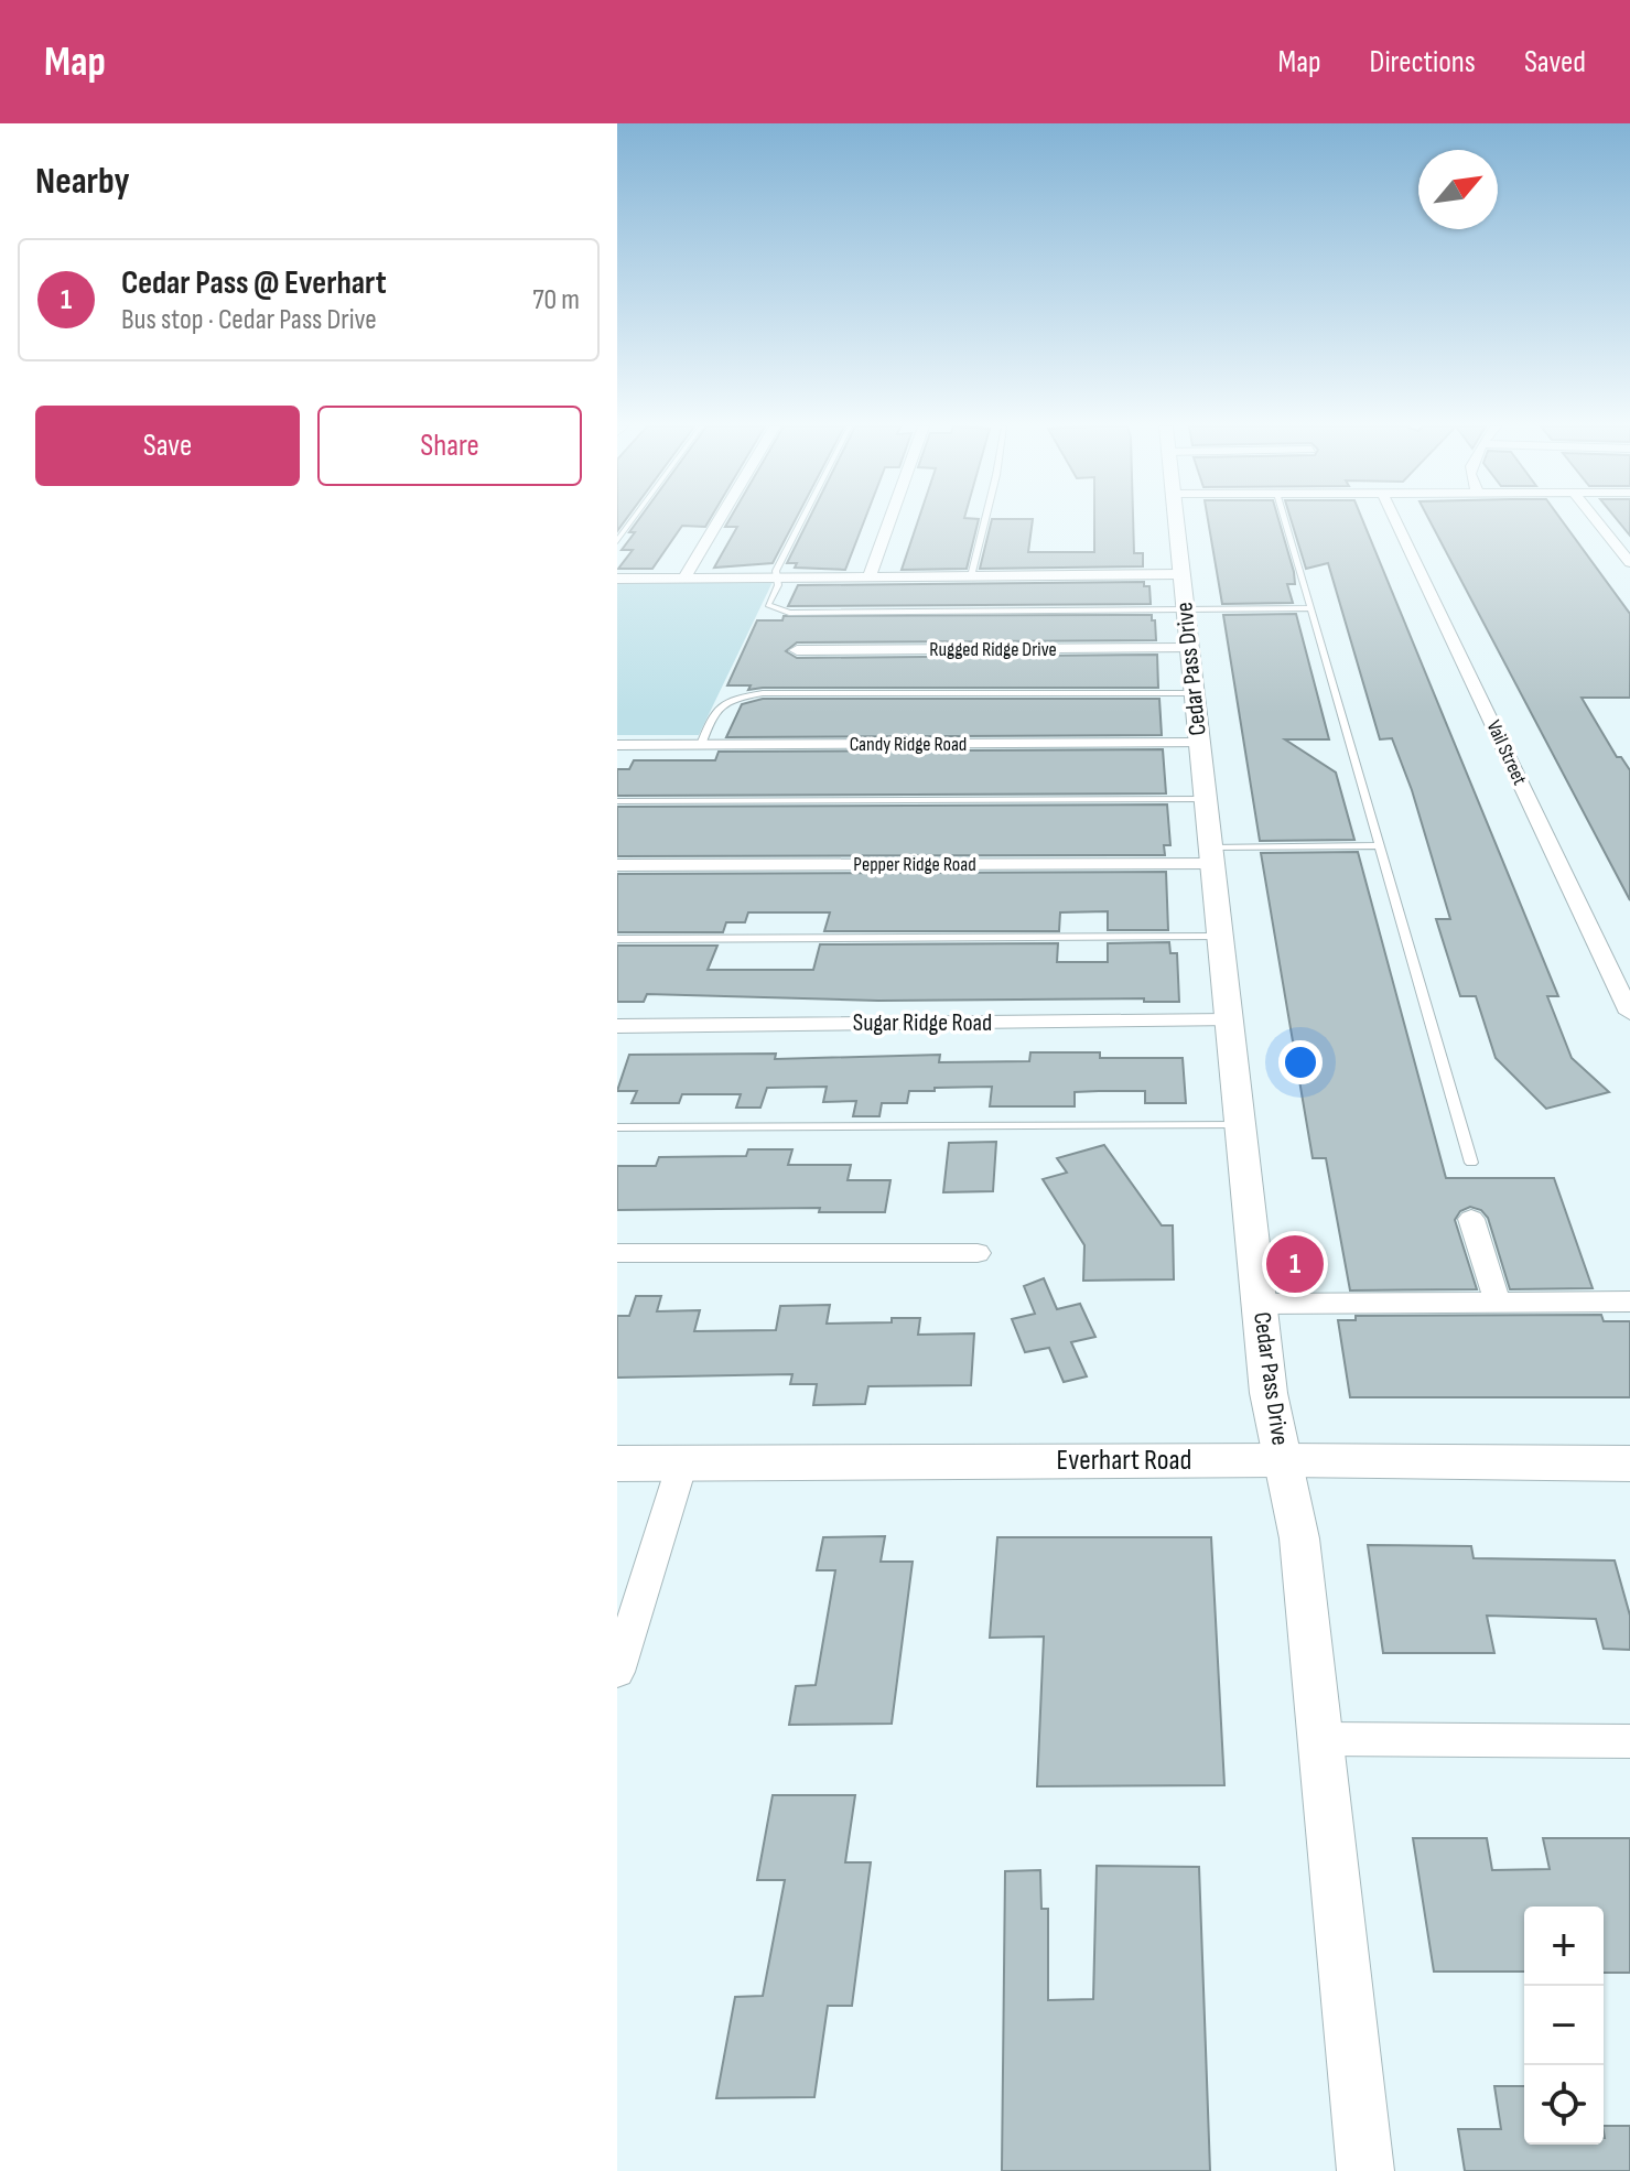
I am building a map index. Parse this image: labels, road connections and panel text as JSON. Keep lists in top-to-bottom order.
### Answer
{
  "streets": {
    "main road": ["Everhart Road"],
    "street": [
      "Rugged Ridge Drive",
      "Cedar Pass Drive",
      "Candy Ridge Road",
      "Vail Street",
      "Pepper Ridge Road",
      "Sugar Ridge Road"
    ]
  },
  "crossings": [
    ["Rugged Ridge Drive", "Cedar Pass Drive"],
    ["Cedar Pass Drive", "Candy Ridge Road"],
    ["Cedar Pass Drive", "Pepper Ridge Road"],
    ["Cedar Pass Drive", "Sugar Ridge Road"],
    ["Cedar Pass Drive", "Everhart Road"]
  ],
  "north": "top right",
  "page": {
    "header": "Map",
    "nav": ["Map", "Directions", "Saved"],
    "heading": "Nearby",
    "list": [
      {
        "mark": "1",
        "name": "Cedar Pass @ Everhart",
        "note": "Bus stop · Cedar Pass Drive",
        "value": "70 m"
      }
    ],
    "buttons": ["Save", "Share"],
    "pins": "1",
    "map_buttons": ["+", "−"]
  }
}
